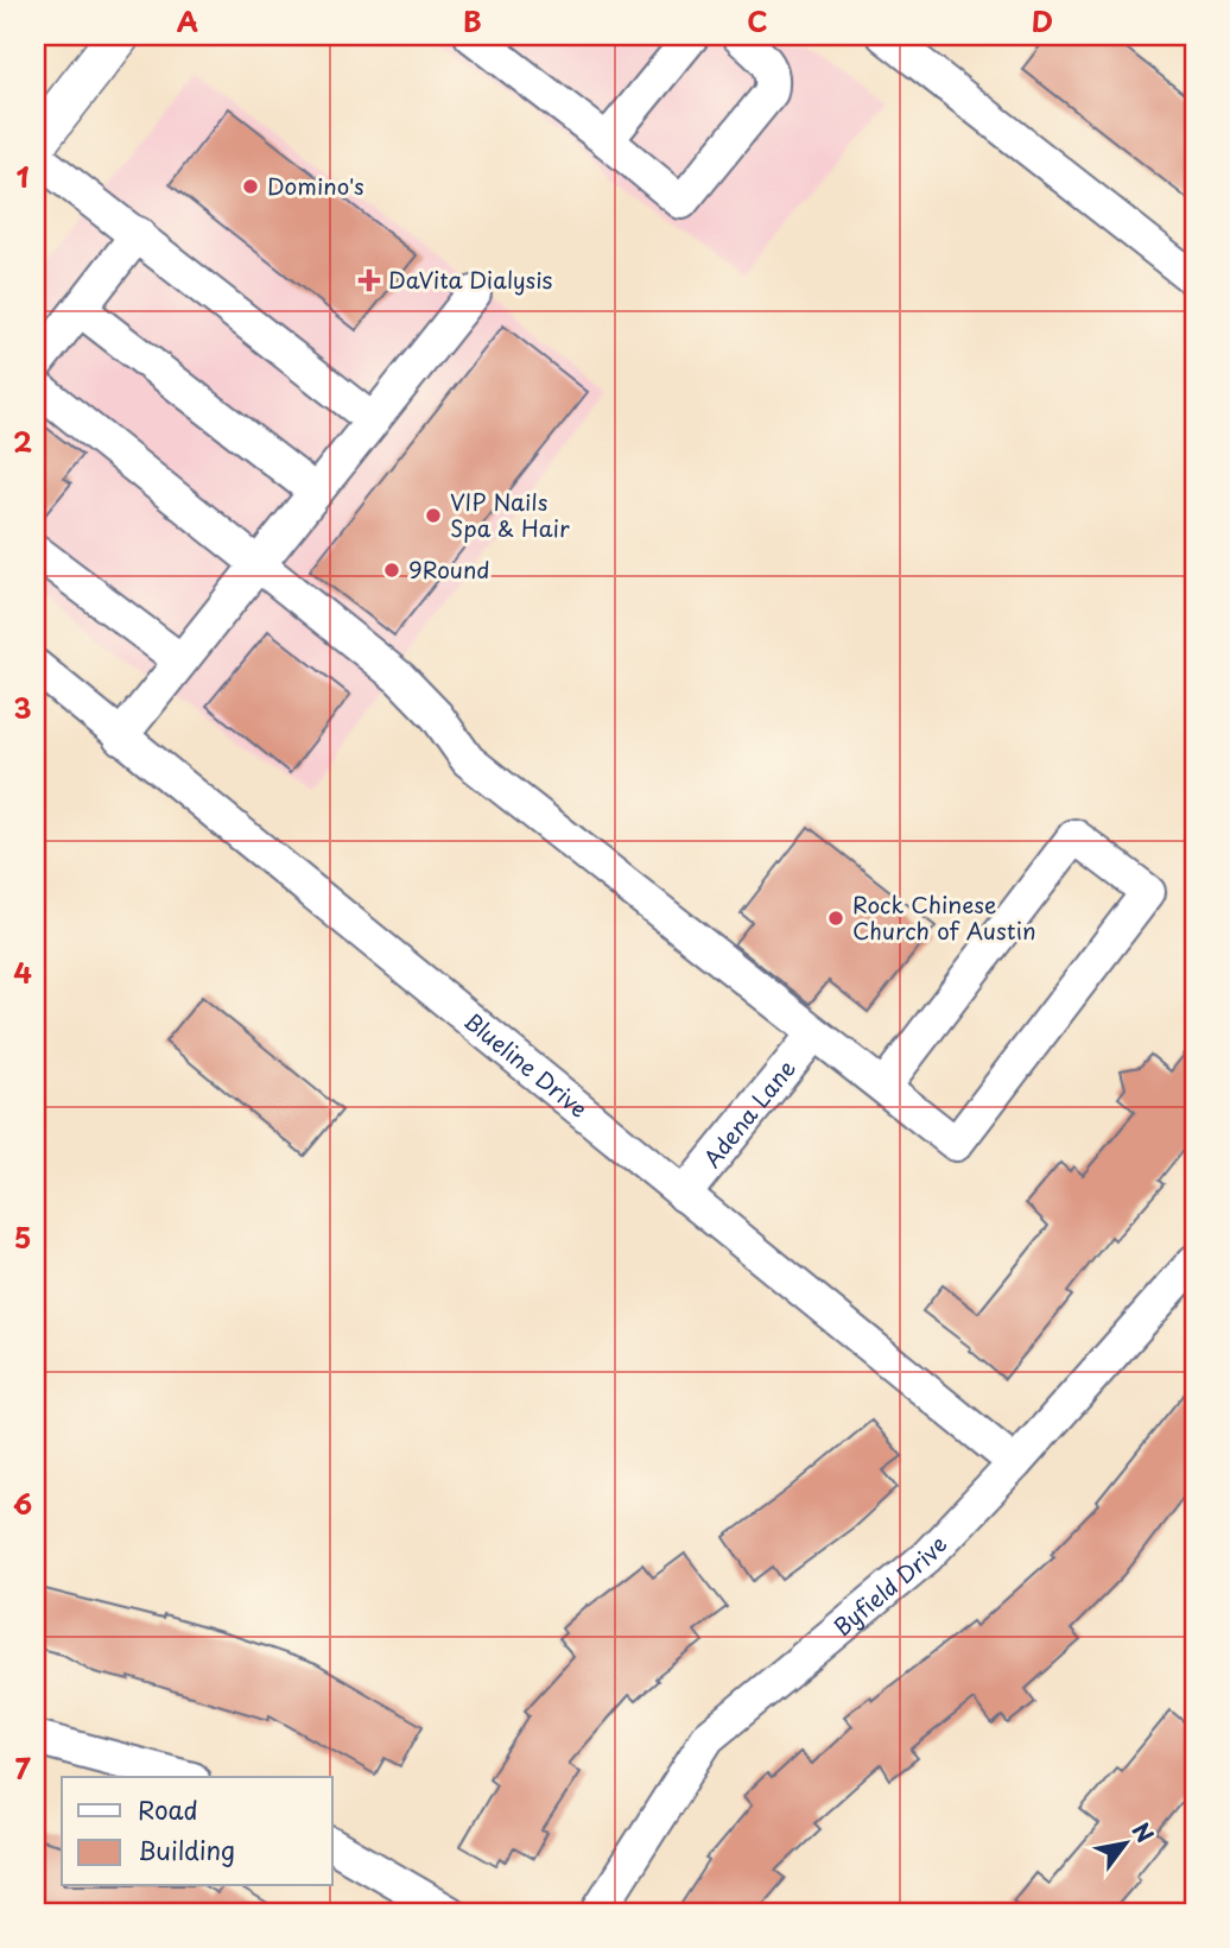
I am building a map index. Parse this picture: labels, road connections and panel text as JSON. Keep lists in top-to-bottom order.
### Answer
{
  "streets": {
    "street": ["Blueline Drive", "Adena Lane", "Byfield Drive"]
  },
  "crossings": [
    ["Blueline Drive", "Adena Lane"],
    ["Blueline Drive", "Byfield Drive"]
  ],
  "places": {
    "other": [
      "Domino's",
      "VIP Nails Spa & Hair",
      "9Round",
      "Rock Chinese Church of Austin"
    ],
    "health": ["DaVita Dialysis"]
  },
  "legend": ["Road", "Building"],
  "north": "top right",
  "grid": {
    "columns": [
      "A",
      "B",
      "C",
      "D"
    ],
    "rows": [
      "1",
      "2",
      "3",
      "4",
      "5",
      "6",
      "7"
    ]
  }
}
